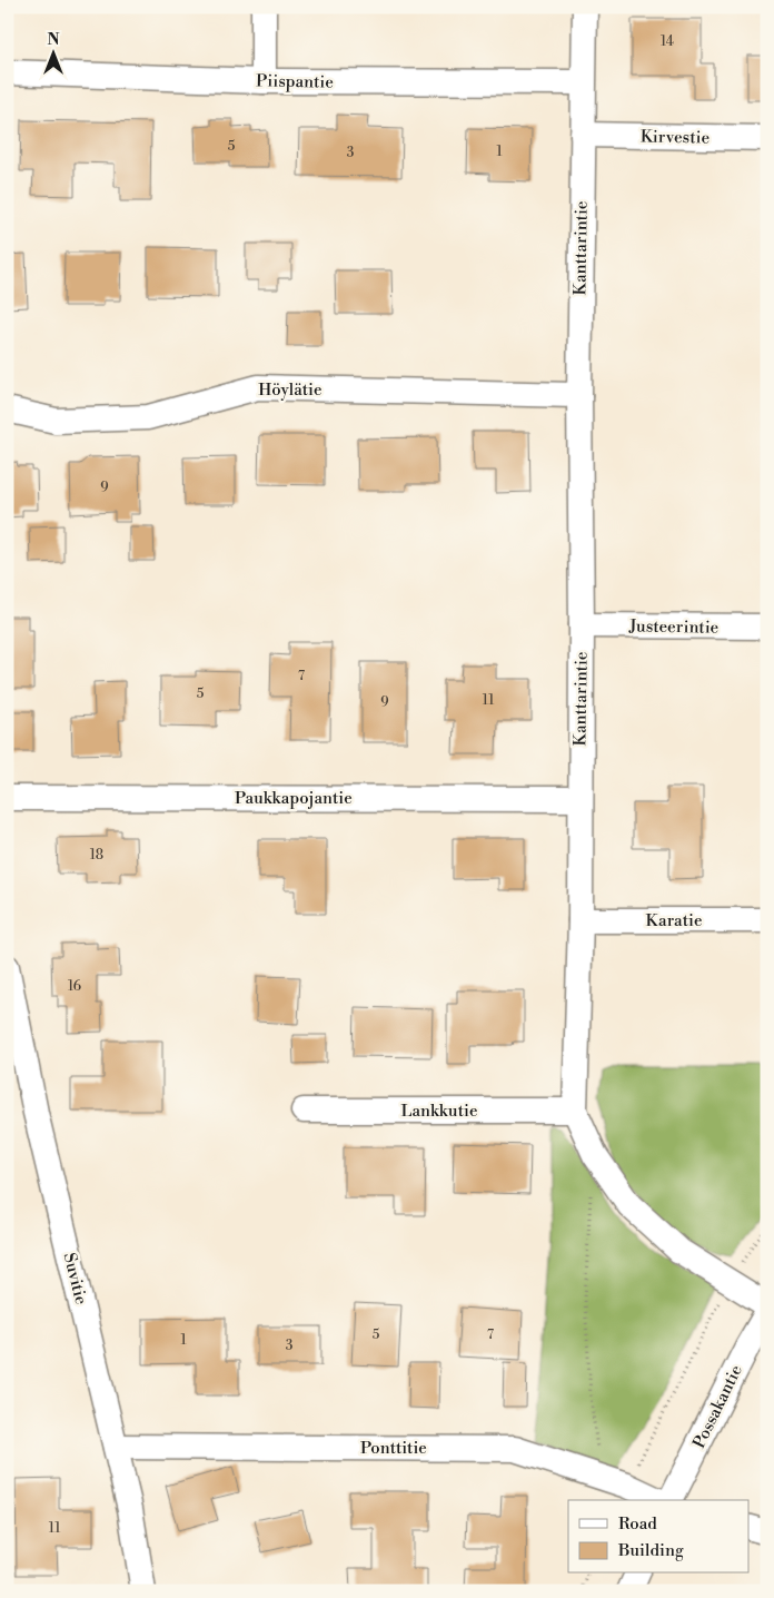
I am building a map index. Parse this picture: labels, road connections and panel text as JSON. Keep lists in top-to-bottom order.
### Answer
{
  "streets": {
    "street": [
      "Piispantie",
      "Kirvestie",
      "Kanttarintie",
      "Höylätie",
      "Justeerintie",
      "Paukkapojantie",
      "Karatie",
      "Lankkutie",
      "Suvitie",
      "Possakantie",
      "Ponttitie"
    ]
  },
  "crossings": [
    ["Piispantie", "Kanttarintie"],
    ["Kirvestie", "Kanttarintie"],
    ["Kanttarintie", "Höylätie"],
    ["Kanttarintie", "Justeerintie"],
    ["Kanttarintie", "Paukkapojantie"],
    ["Kanttarintie", "Karatie"],
    ["Kanttarintie", "Lankkutie"],
    ["Suvitie", "Ponttitie"]
  ],
  "house_numbers": [
    "14",
    "5",
    "1",
    "3",
    "9",
    "7",
    "5",
    "11",
    "9",
    "18",
    "16",
    "5",
    "7",
    "1",
    "3",
    "11"
  ],
  "legend": ["Road", "Building"],
  "north": "top"
}
